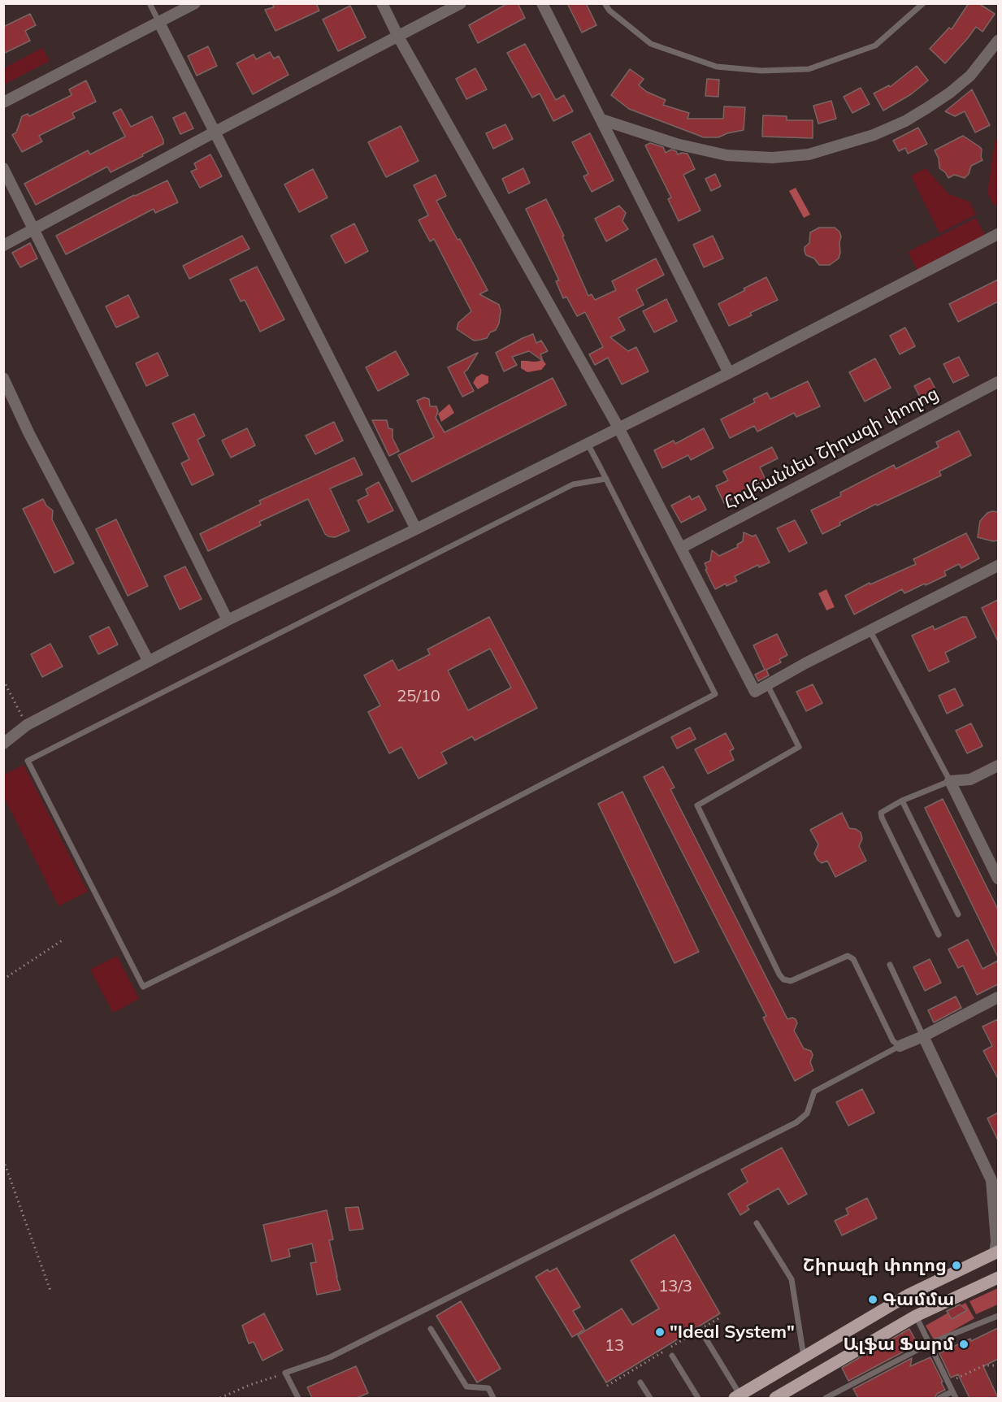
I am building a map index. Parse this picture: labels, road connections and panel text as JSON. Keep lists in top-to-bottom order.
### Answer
{
  "streets": {
    "street": ["Հովհաննես Շիրազի փողոց"]
  },
  "places": [
    "Շիրազի փողոց",
    "Գամմա",
    "\"Ideal System\"",
    "Ալֆա Ֆարմ"
  ],
  "house_numbers": ["25/10", "13/3", "13"]
}
